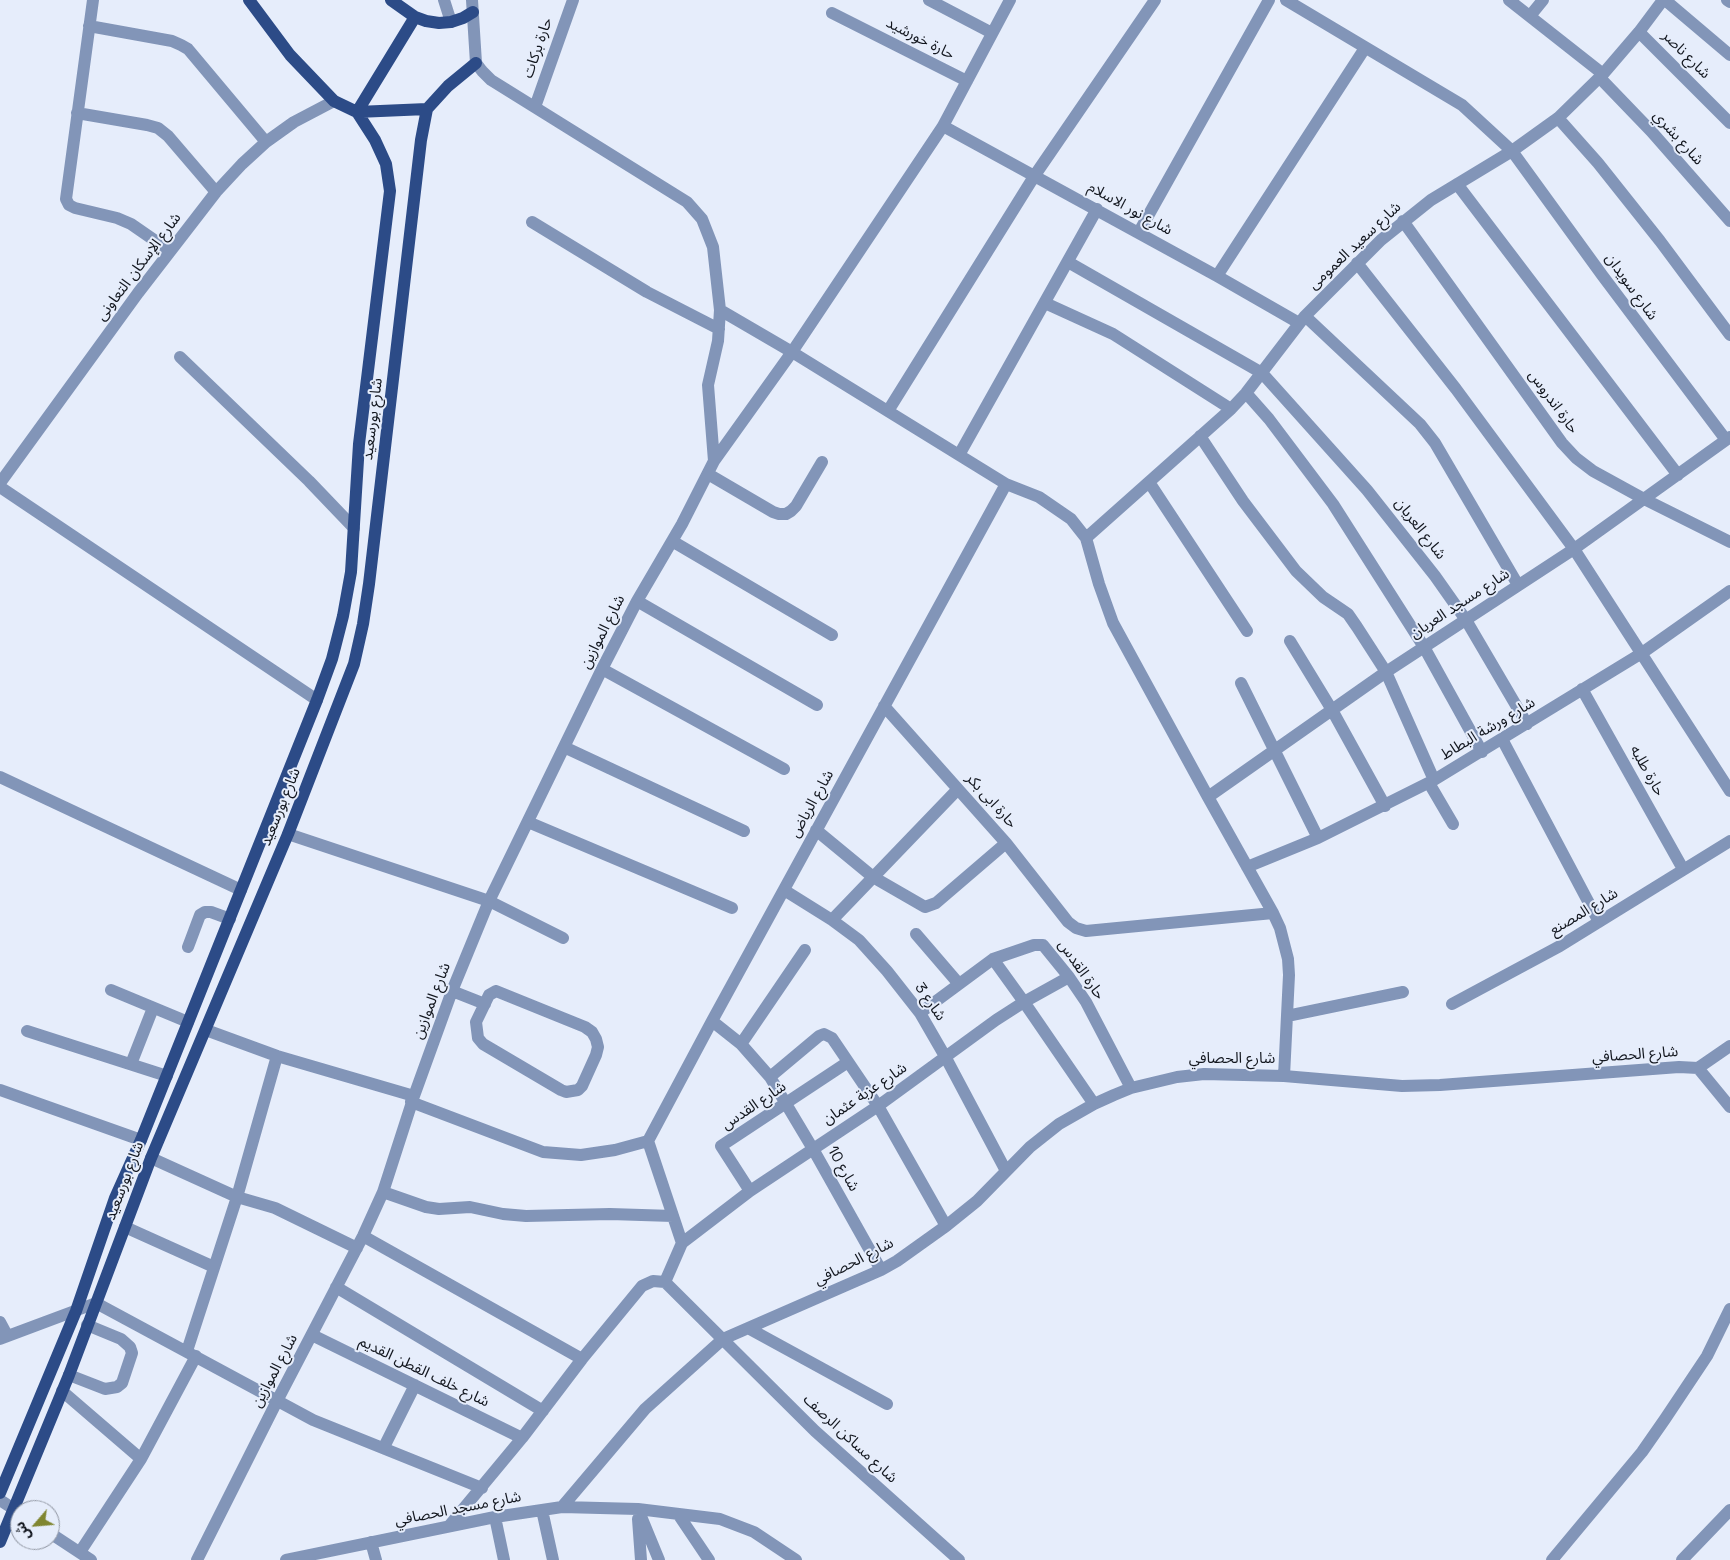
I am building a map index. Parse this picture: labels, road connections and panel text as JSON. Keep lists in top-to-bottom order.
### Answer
{
  "streets": {
    "main road": ["شارع بورسعيد"],
    "street": [
      "حارة خورشيد",
      "حارة بركات",
      "شارع ناصر",
      "شارع بشري",
      "شارع نور الاسلام",
      "شارع سعيد العمومى",
      "شارع الإسكان التعاونى",
      "شارع سويدان",
      "حارة اندروس",
      "شارع العريان",
      "شارع مسجد العريان",
      "شارع الموازين",
      "شارع ورشة البطاط",
      "حارة طلبه",
      "حارة ابى بكر",
      "شارع الرياض",
      "شارع المصنع",
      "حارة القدس",
      "شارع 3",
      "شارع الحصافي",
      "شارع عزبة عثمان",
      "شارع القدس",
      "شارع 10",
      "شارع خلف القطن القديم",
      "شارع مساكن الرصف",
      "شارع مسجد الحصافي"
    ]
  },
  "crossings": [
    ["حارة خورشيد", "شارع الموازين"],
    ["شارع ناصر", "شارع سعيد العمومى"],
    ["شارع بشري", "شارع سعيد العمومى"],
    ["شارع نور الاسلام", "شارع سعيد العمومى"],
    ["شارع نور الاسلام", "شارع مسجد العريان"],
    ["شارع نور الاسلام", "شارع الموازين"],
    ["شارع سعيد العمومى", "شارع سويدان"],
    ["شارع سعيد العمومى", "حارة اندروس"],
    ["شارع سعيد العمومى", "شارع العريان"],
    ["شارع سويدان", "شارع مسجد العريان"],
    ["حارة اندروس", "شارع مسجد العريان"],
    ["شارع العريان", "شارع مسجد العريان"],
    ["شارع العريان", "شارع ورشة البطاط"],
    ["شارع الموازين", "شارع خلف القطن القديم"],
    ["شارع ورشة البطاط", "حارة طلبه"],
    ["حارة طلبه", "شارع المصنع"],
    ["حارة ابى بكر", "شارع الرياض"],
    ["شارع الرياض", "شارع 3"],
    ["شارع الرياض", "شارع 10"],
    ["حارة القدس", "شارع 3"],
    ["حارة القدس", "شارع الحصافي"],
    ["حارة القدس", "شارع عزبة عثمان"],
    ["شارع 3", "شارع الحصافي"],
    ["شارع 3", "شارع عزبة عثمان"],
    ["شارع الحصافي", "شارع 10"],
    ["شارع الحصافي", "شارع مساكن الرصف"],
    ["شارع الحصافي", "شارع مسجد الحصافي"],
    ["شارع عزبة عثمان", "شارع القدس"],
    ["شارع عزبة عثمان", "شارع 10"],
    ["شارع القدس", "شارع 10"]
  ],
  "north": "bottom left"
}
